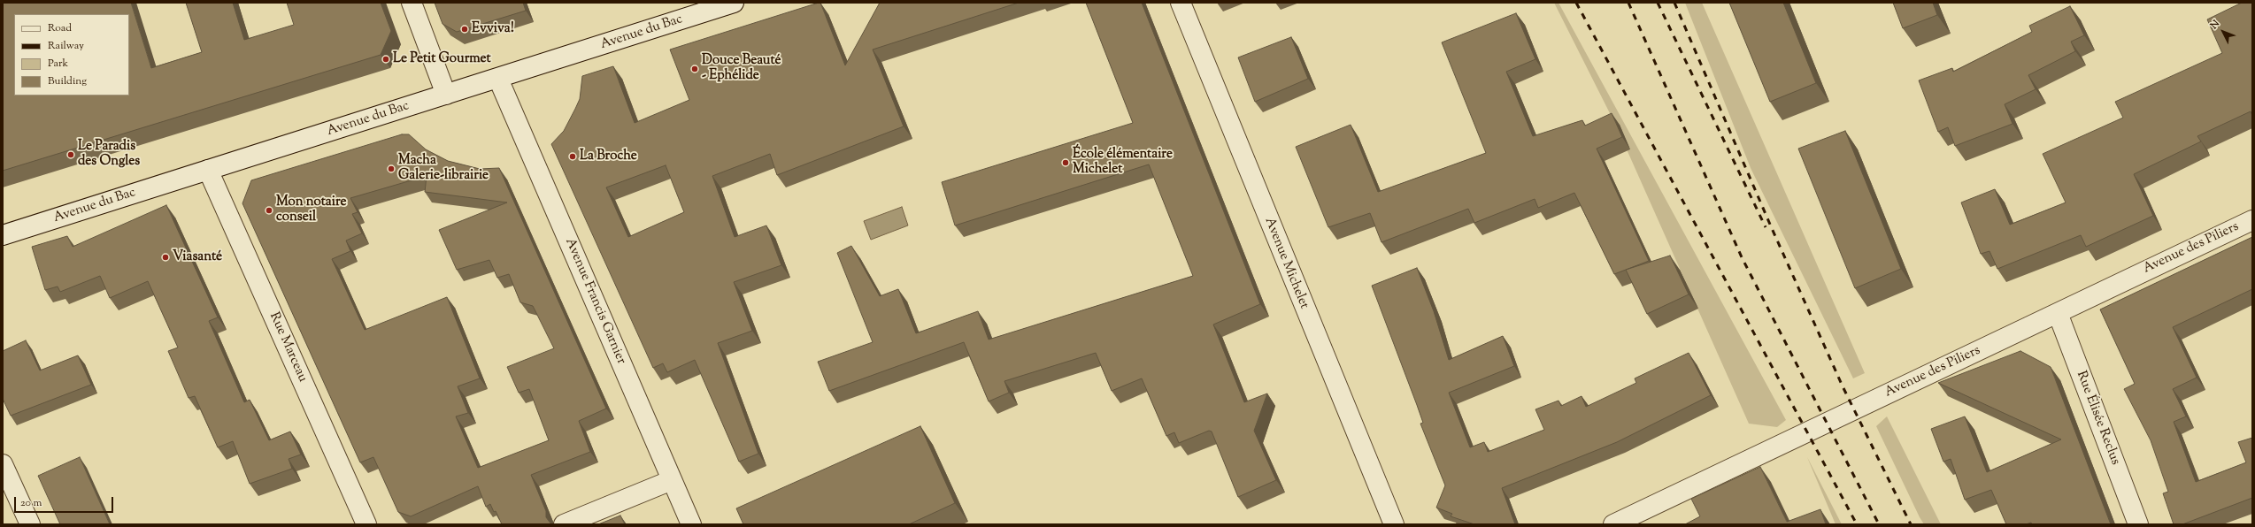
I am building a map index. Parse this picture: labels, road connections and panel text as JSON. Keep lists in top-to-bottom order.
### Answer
{
  "streets": {
    "street": [
      "Avenue du Bac",
      "Avenue des Piliers",
      "Avenue Michelet",
      "Avenue Francis Garnier",
      "Rue Marceau",
      "Rue Élisée Reclus"
    ]
  },
  "crossings": [
    ["Avenue du Bac", "Avenue Francis Garnier"],
    ["Avenue du Bac", "Rue Marceau"],
    ["Avenue des Piliers", "Rue Élisée Reclus"]
  ],
  "places": [
    "Evviva!",
    "Le Petit Gourmet",
    "Douce Beauté - Ephélide",
    "Le Paradis des Ongles",
    "La Broche",
    "École élémentaire Michelet",
    "Macha Galerie-librairie",
    "Mon notaire conseil",
    "Viasanté"
  ],
  "legend": [
    "Road",
    "Railway",
    "Park",
    "Building"
  ],
  "scale_bar": "20 m",
  "north": "top left"
}
